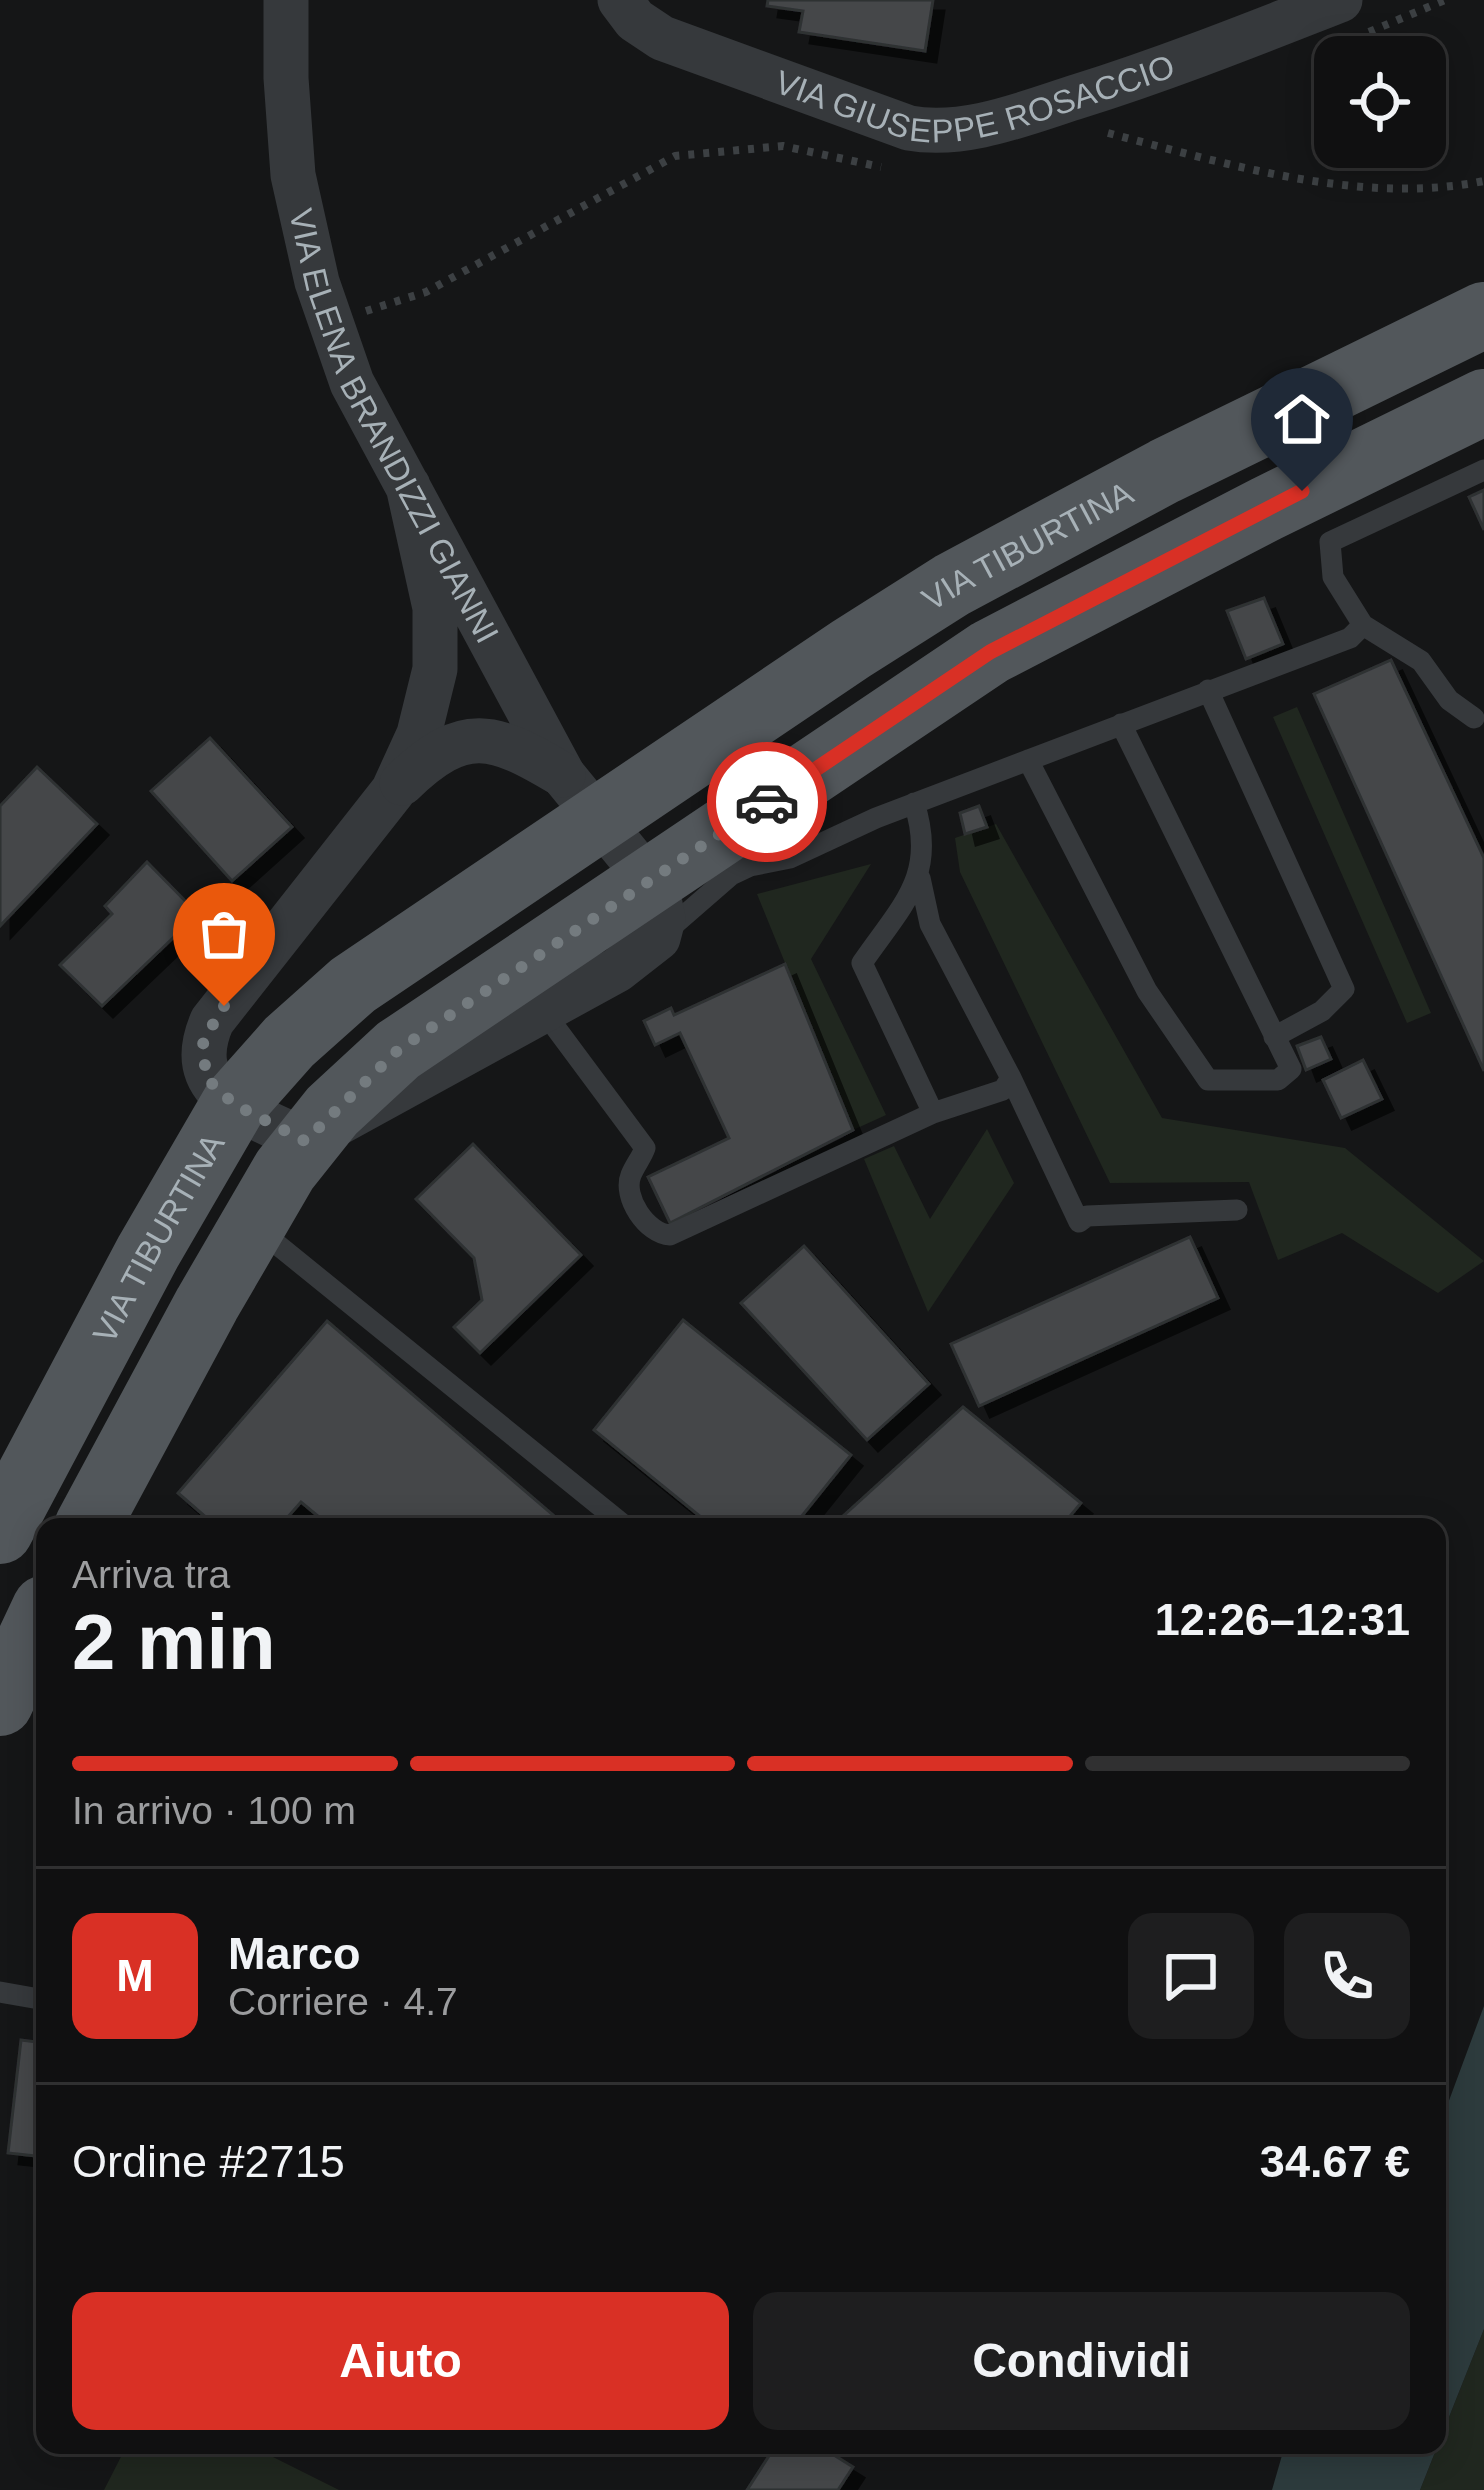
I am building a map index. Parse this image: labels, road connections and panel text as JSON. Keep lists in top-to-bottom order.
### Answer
{
  "streets": {
    "main road": ["VIA TIBURTINA"],
    "street": ["VIA GIUSEPPE ROSACCIO", "VIA ELENA BRANDIZZI GIANNI"]
  },
  "crossings": [
    ["VIA ELENA BRANDIZZI GIANNI", "VIA TIBURTINA"]
  ],
  "page": {
    "heading": ["2 min", "Arriva tra", "12:26–12:31"],
    "panel": [
      "Marco",
      "Corriere · 4.7",
      "Ordine #2715",
      "34.67 €"
    ],
    "bar": "In arrivo · 100 m",
    "round": "M",
    "buttons": ["Aiuto", "Condividi"]
  }
}
